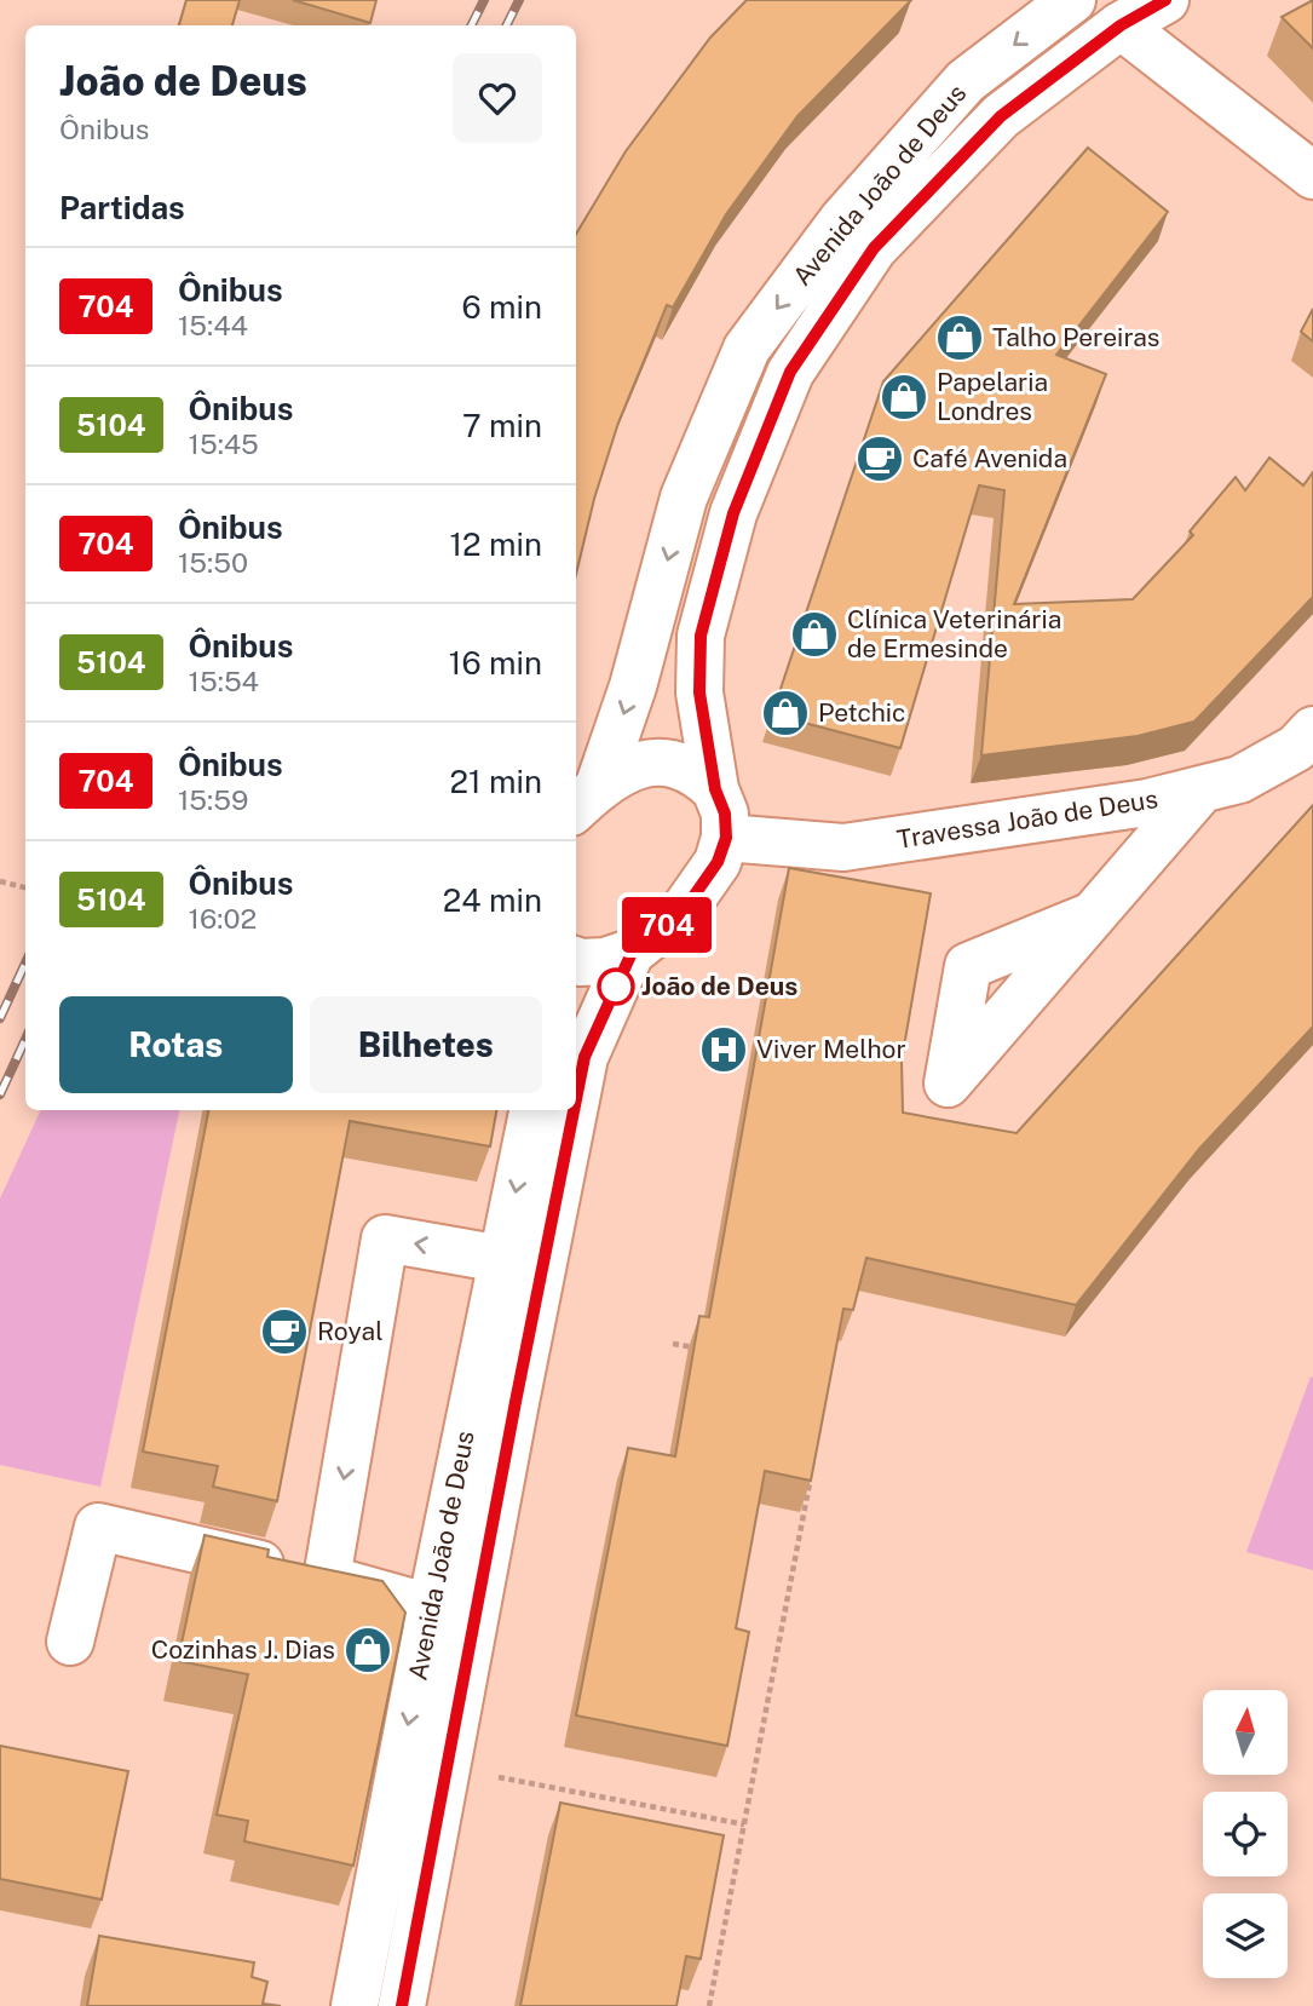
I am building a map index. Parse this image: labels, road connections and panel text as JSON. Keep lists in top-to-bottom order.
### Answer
{
  "streets": {
    "main road": ["Avenida João de Deus", "Travessa João de Deus"]
  },
  "crossings": [
    ["Avenida João de Deus", "Travessa João de Deus"]
  ],
  "places": {
    "shop": [
      "Talho Pereiras",
      "Papelaria Londres",
      "Clínica Veterinária de Ermesinde",
      "Petchic",
      "Cozinhas J. Dias"
    ],
    "cafe": ["Café Avenida", "Royal"],
    "other": ["João de Deus"],
    "hospital": ["Viver Melhor"]
  },
  "lines": ["bus line 704"],
  "north": "top",
  "page": {
    "on_map": "704",
    "heading": [
      ["João de Deus", "Ônibus"],
      "Partidas"
    ],
    "list": [
      {
        "mark": "704",
        "name": "Ônibus",
        "note": "15:44",
        "value": "6 min"
      },
      {
        "mark": "5104",
        "name": "Ônibus",
        "note": "15:45",
        "value": "7 min"
      },
      {
        "mark": "704",
        "name": "Ônibus",
        "note": "15:50",
        "value": "12 min"
      },
      {
        "mark": "5104",
        "name": "Ônibus",
        "note": "15:54",
        "value": "16 min"
      },
      {
        "mark": "704",
        "name": "Ônibus",
        "note": "15:59",
        "value": "21 min"
      },
      {
        "mark": "5104",
        "name": "Ônibus",
        "note": "16:02",
        "value": "24 min"
      }
    ],
    "buttons": ["Rotas", "Bilhetes"]
  }
}
